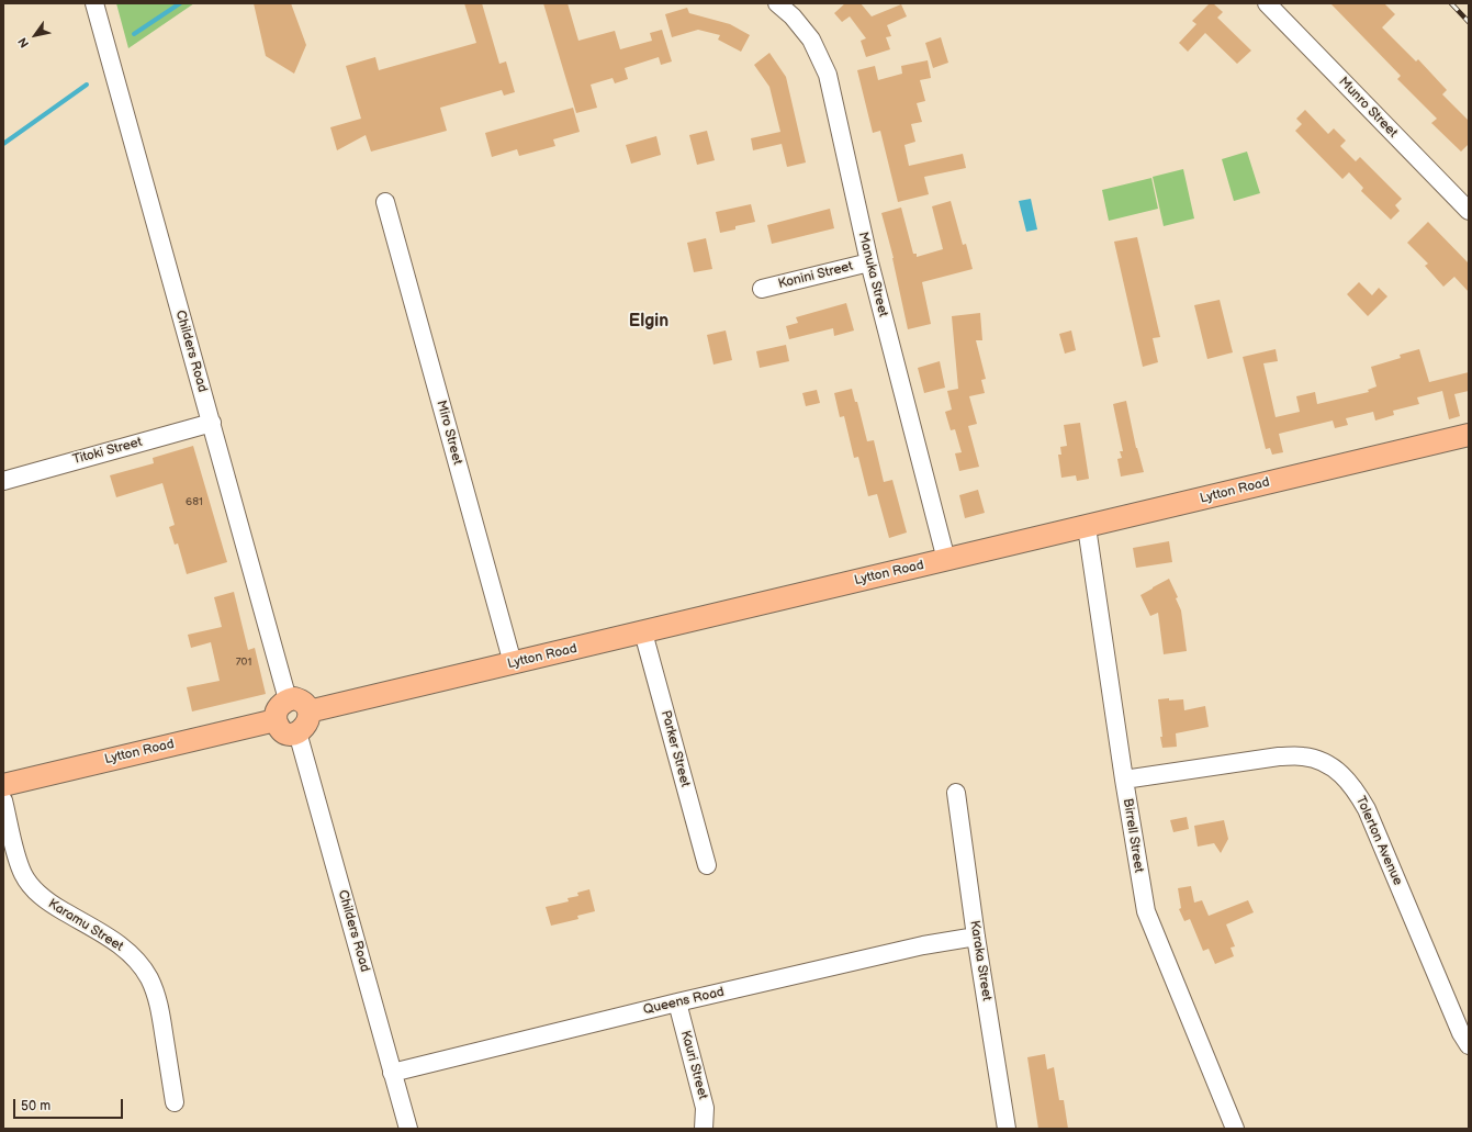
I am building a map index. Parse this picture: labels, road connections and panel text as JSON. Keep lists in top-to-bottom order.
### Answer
{
  "streets": {
    "main road": ["Lytton Road"],
    "street": [
      "Munro Street",
      "Manuka Street",
      "Konini Street",
      "Childers Road",
      "Miro Street",
      "Titoki Street",
      "Parker Street",
      "Birrell Street",
      "Tolerton Avenue",
      "Karamu Street",
      "Karaka Street",
      "Queens Road",
      "Kauri Street"
    ]
  },
  "crossings": [
    ["Manuka Street", "Konini Street"],
    ["Manuka Street", "Lytton Road"],
    ["Childers Road", "Titoki Street"],
    ["Childers Road", "Lytton Road"],
    ["Childers Road", "Queens Road"],
    ["Miro Street", "Lytton Road"],
    ["Lytton Road", "Parker Street"],
    ["Lytton Road", "Birrell Street"],
    ["Birrell Street", "Tolerton Avenue"],
    ["Karaka Street", "Queens Road"],
    ["Queens Road", "Kauri Street"]
  ],
  "districts": ["Elgin"],
  "house_numbers": ["681", "701"],
  "scale_bar": "50 m",
  "north": "bottom left"
}
